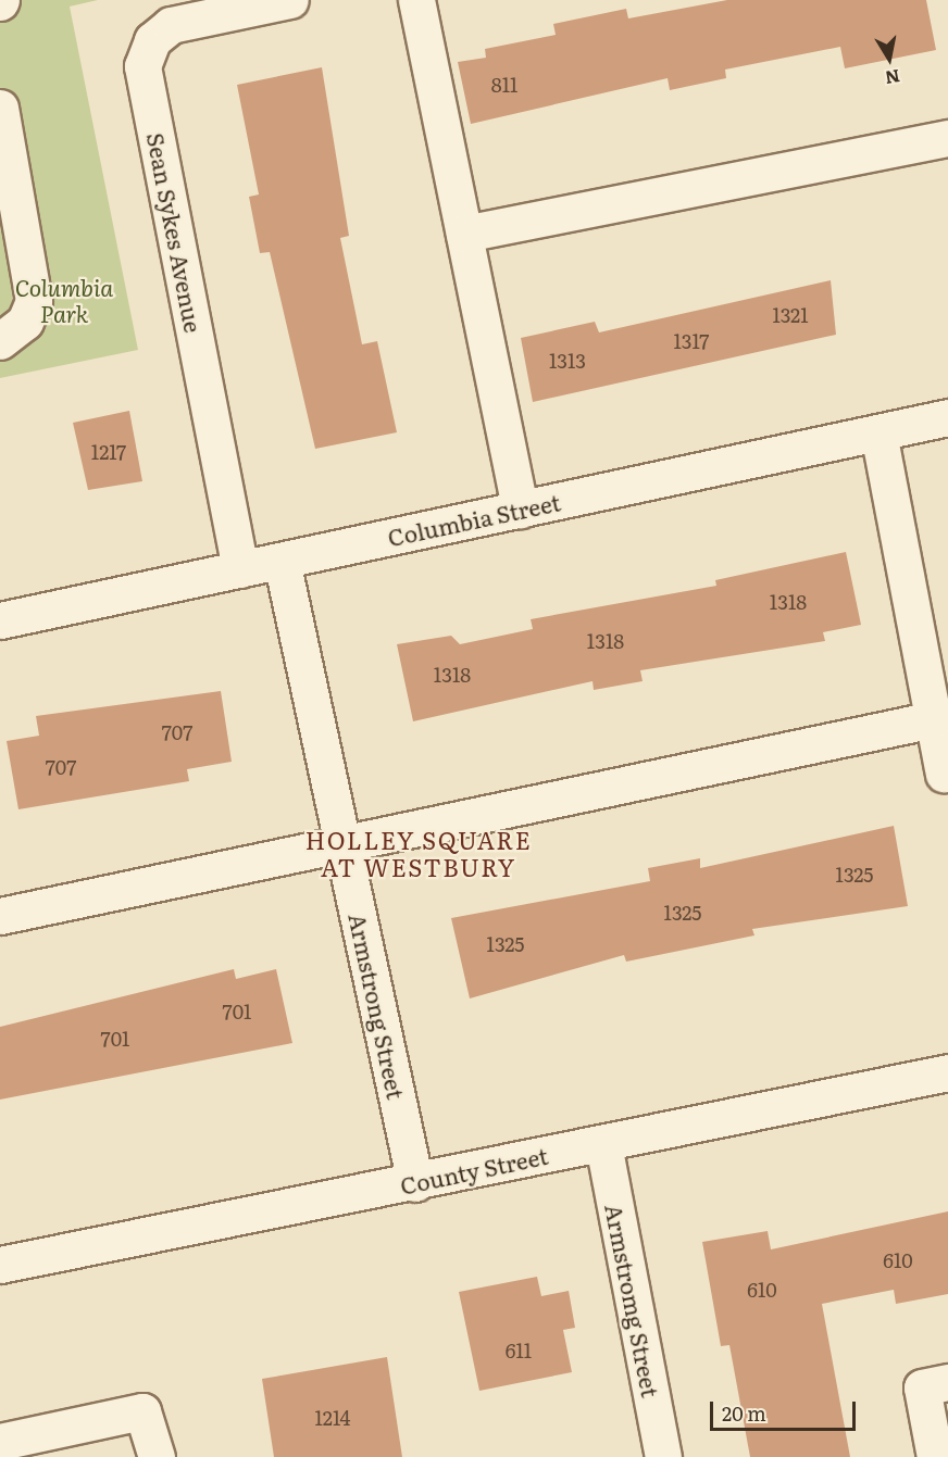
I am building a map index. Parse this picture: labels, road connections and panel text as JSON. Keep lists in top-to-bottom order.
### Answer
{
  "streets": {
    "street": [
      "Sean Sykes Avenue",
      "Columbia Street",
      "Armstrong Street",
      "County Street",
      "Armstromg Street"
    ]
  },
  "crossings": [
    ["Sean Sykes Avenue", "Columbia Street"],
    ["Columbia Street", "Armstrong Street"],
    ["Armstrong Street", "County Street"],
    ["County Street", "Armstromg Street"]
  ],
  "districts": ["HOLLEY SQUARE AT WESTBURY"],
  "parks": ["Columbia Park"],
  "house_numbers": [
    "811",
    "1321",
    "1317",
    "1313",
    "1217",
    "1318",
    "1318",
    "1318",
    "707",
    "707",
    "1325",
    "1325",
    "1325",
    "701",
    "701",
    "610",
    "610",
    "611",
    "1214"
  ],
  "scale_bar": "20 m",
  "north": "bottom"
}
